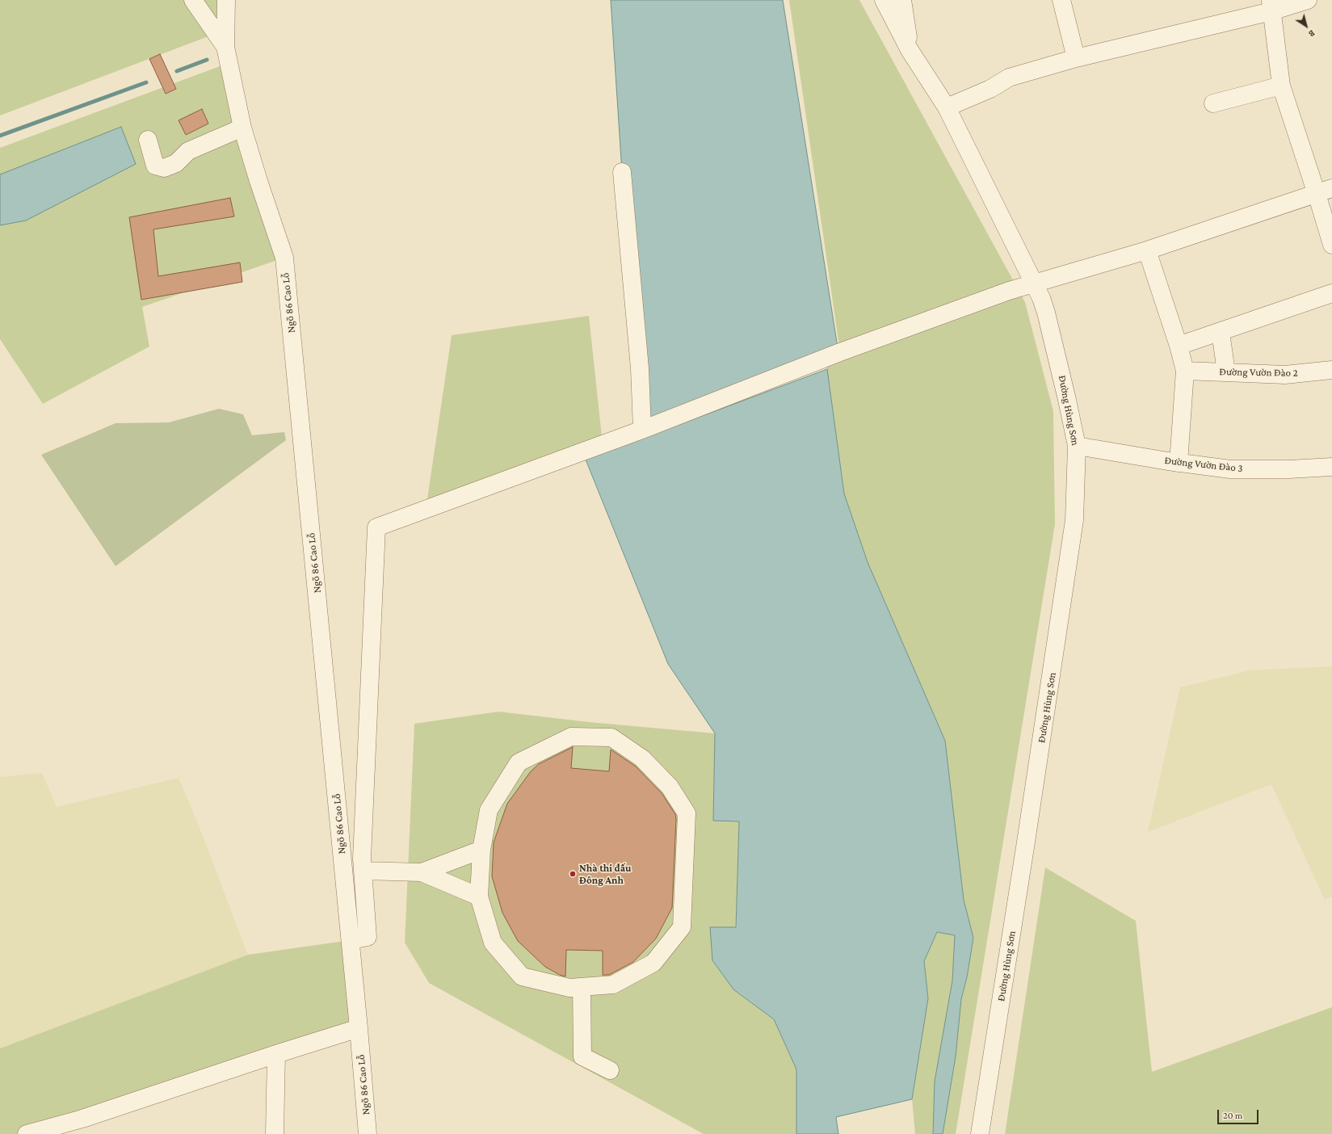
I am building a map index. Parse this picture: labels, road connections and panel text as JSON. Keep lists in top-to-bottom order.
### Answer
{
  "streets": {
    "street": [
      "Ngõ 86 Cao Lỗ",
      "Đường Vườn Đào 2",
      "Đường Hùng Sơn",
      "Đường Vườn Đào 3"
    ]
  },
  "crossings": [
    ["Đường Hùng Sơn", "Đường Vườn Đào 3"]
  ],
  "places": ["Nhà thi đấu Đông Anh"],
  "scale_bar": "20 m",
  "north": "bottom right"
}
